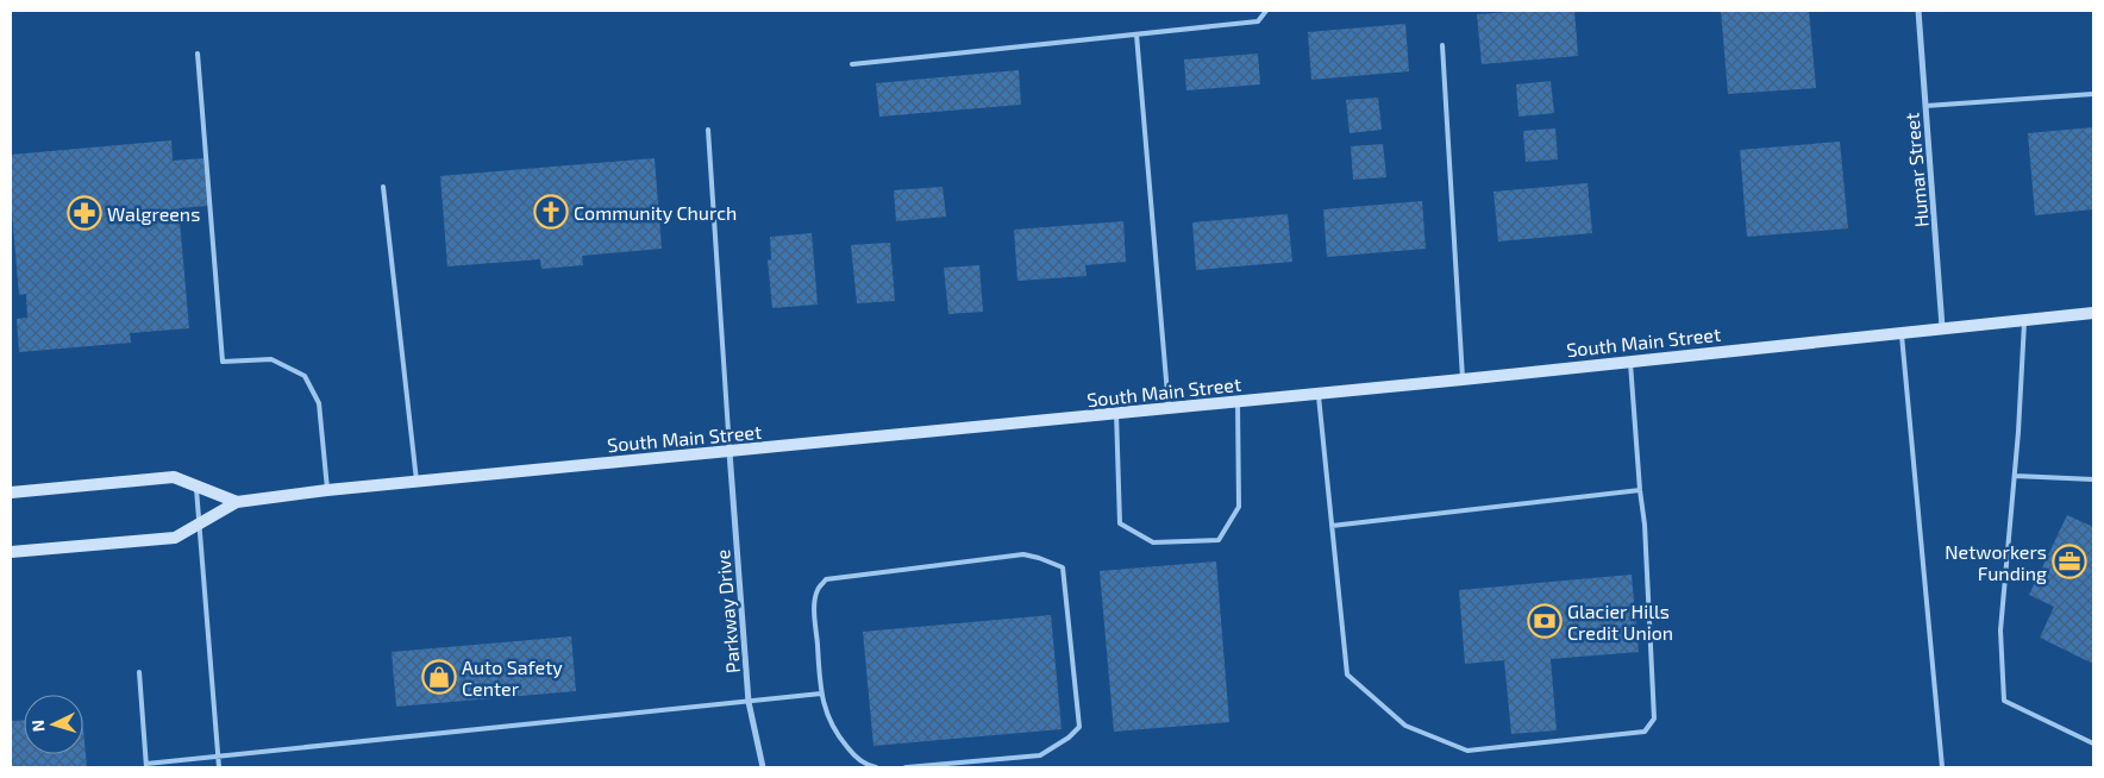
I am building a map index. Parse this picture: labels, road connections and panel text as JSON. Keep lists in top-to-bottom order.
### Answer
{
  "streets": {
    "main road": ["South Main Street"],
    "street": ["Humar Street", "Parkway Drive"]
  },
  "crossings": [
    ["Humar Street", "South Main Street"],
    ["South Main Street", "Parkway Drive"]
  ],
  "places": {
    "church": ["Community Church"],
    "pharmacy": ["Walgreens"],
    "office": ["Networkers Funding"],
    "bank": ["Glacier Hills Credit Union"],
    "shop": ["Auto Safety Center"]
  },
  "north": "left"
}
